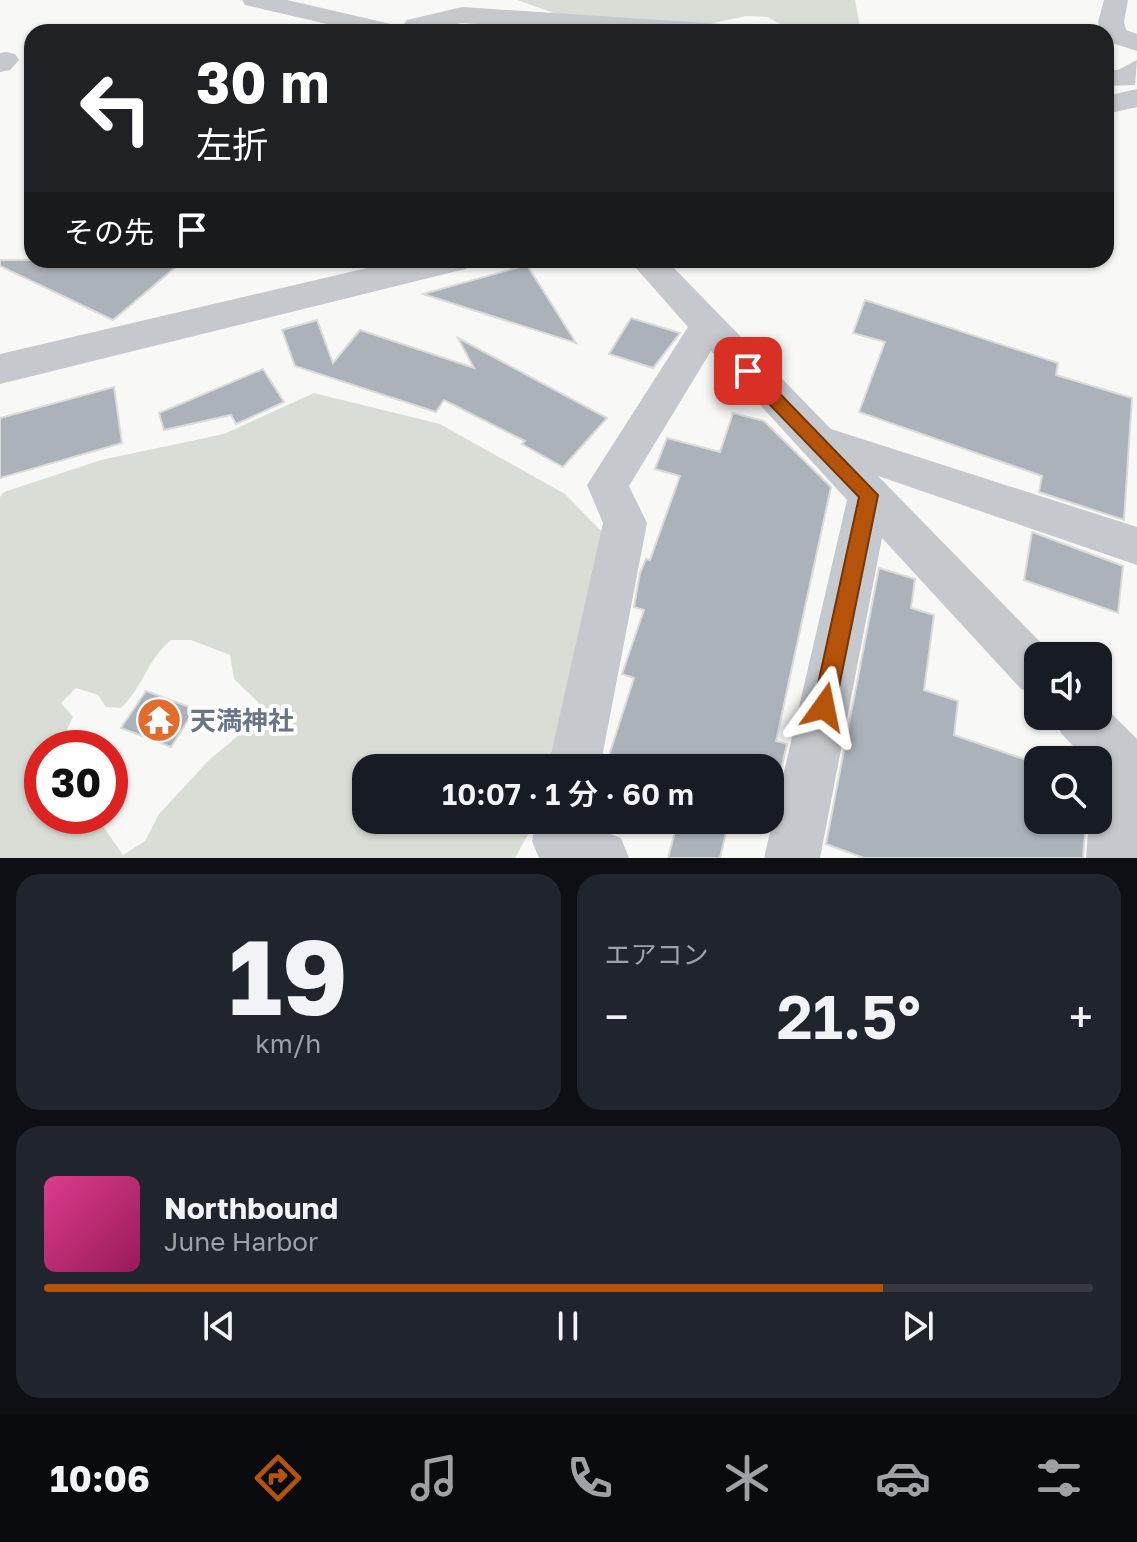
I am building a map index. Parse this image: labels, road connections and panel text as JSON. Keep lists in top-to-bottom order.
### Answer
{
  "places": {
    "temple": ["天満神社"]
  },
  "page": {
    "turn": ["30 m", "左折"],
    "then": "その先",
    "limit": "30",
    "trip": "10:07 · 1 分 · 60 m",
    "tile": [
      ["19", "km/h"],
      "エアコン"
    ],
    "heat": ["−", "21.5°", "+"],
    "song": ["Northbound", "June Harbor"],
    "tabs": "10:06"
  }
}
